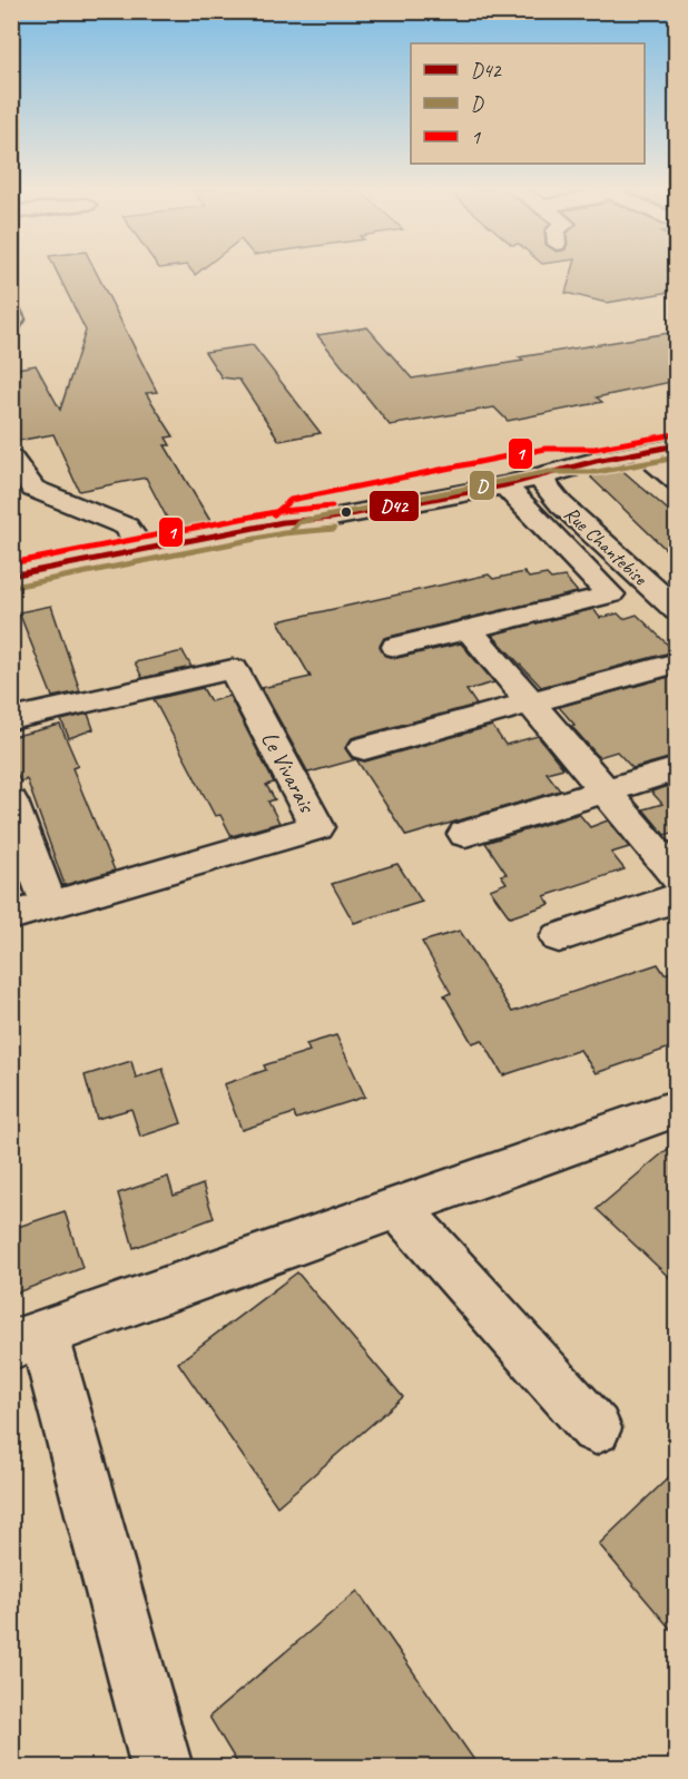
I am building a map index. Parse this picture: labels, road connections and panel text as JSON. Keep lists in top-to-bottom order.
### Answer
{
  "streets": {
    "street": ["Rue Chantebise", "Le Vivarais"]
  },
  "lines": ["transit line 1", "transit line D42", "transit line D"],
  "legend": ["D42", "D", "1"]
}
